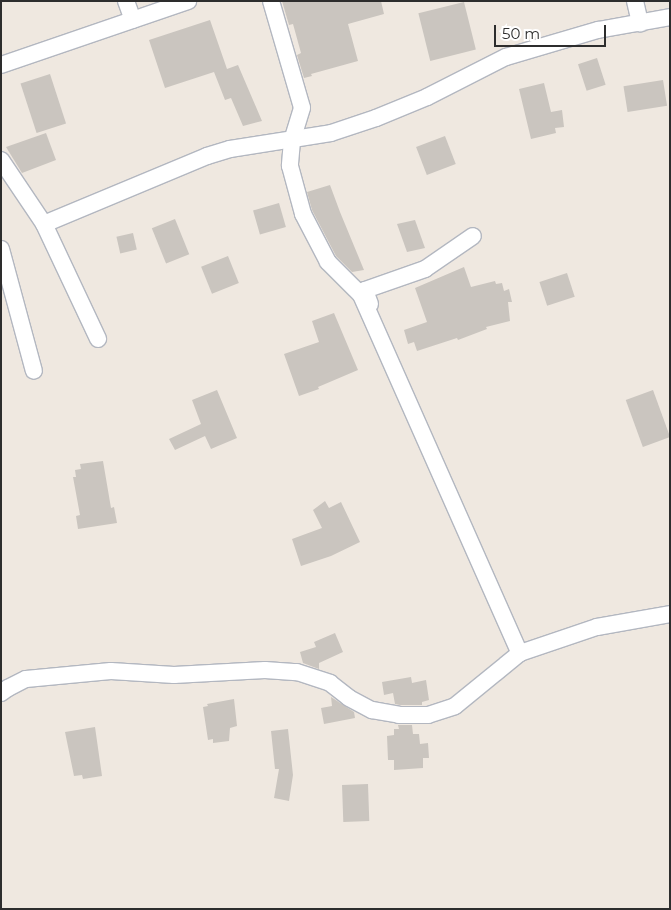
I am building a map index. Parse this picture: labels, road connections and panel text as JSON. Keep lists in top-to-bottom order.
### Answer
{
  "scale_bar": "50 m"
}
